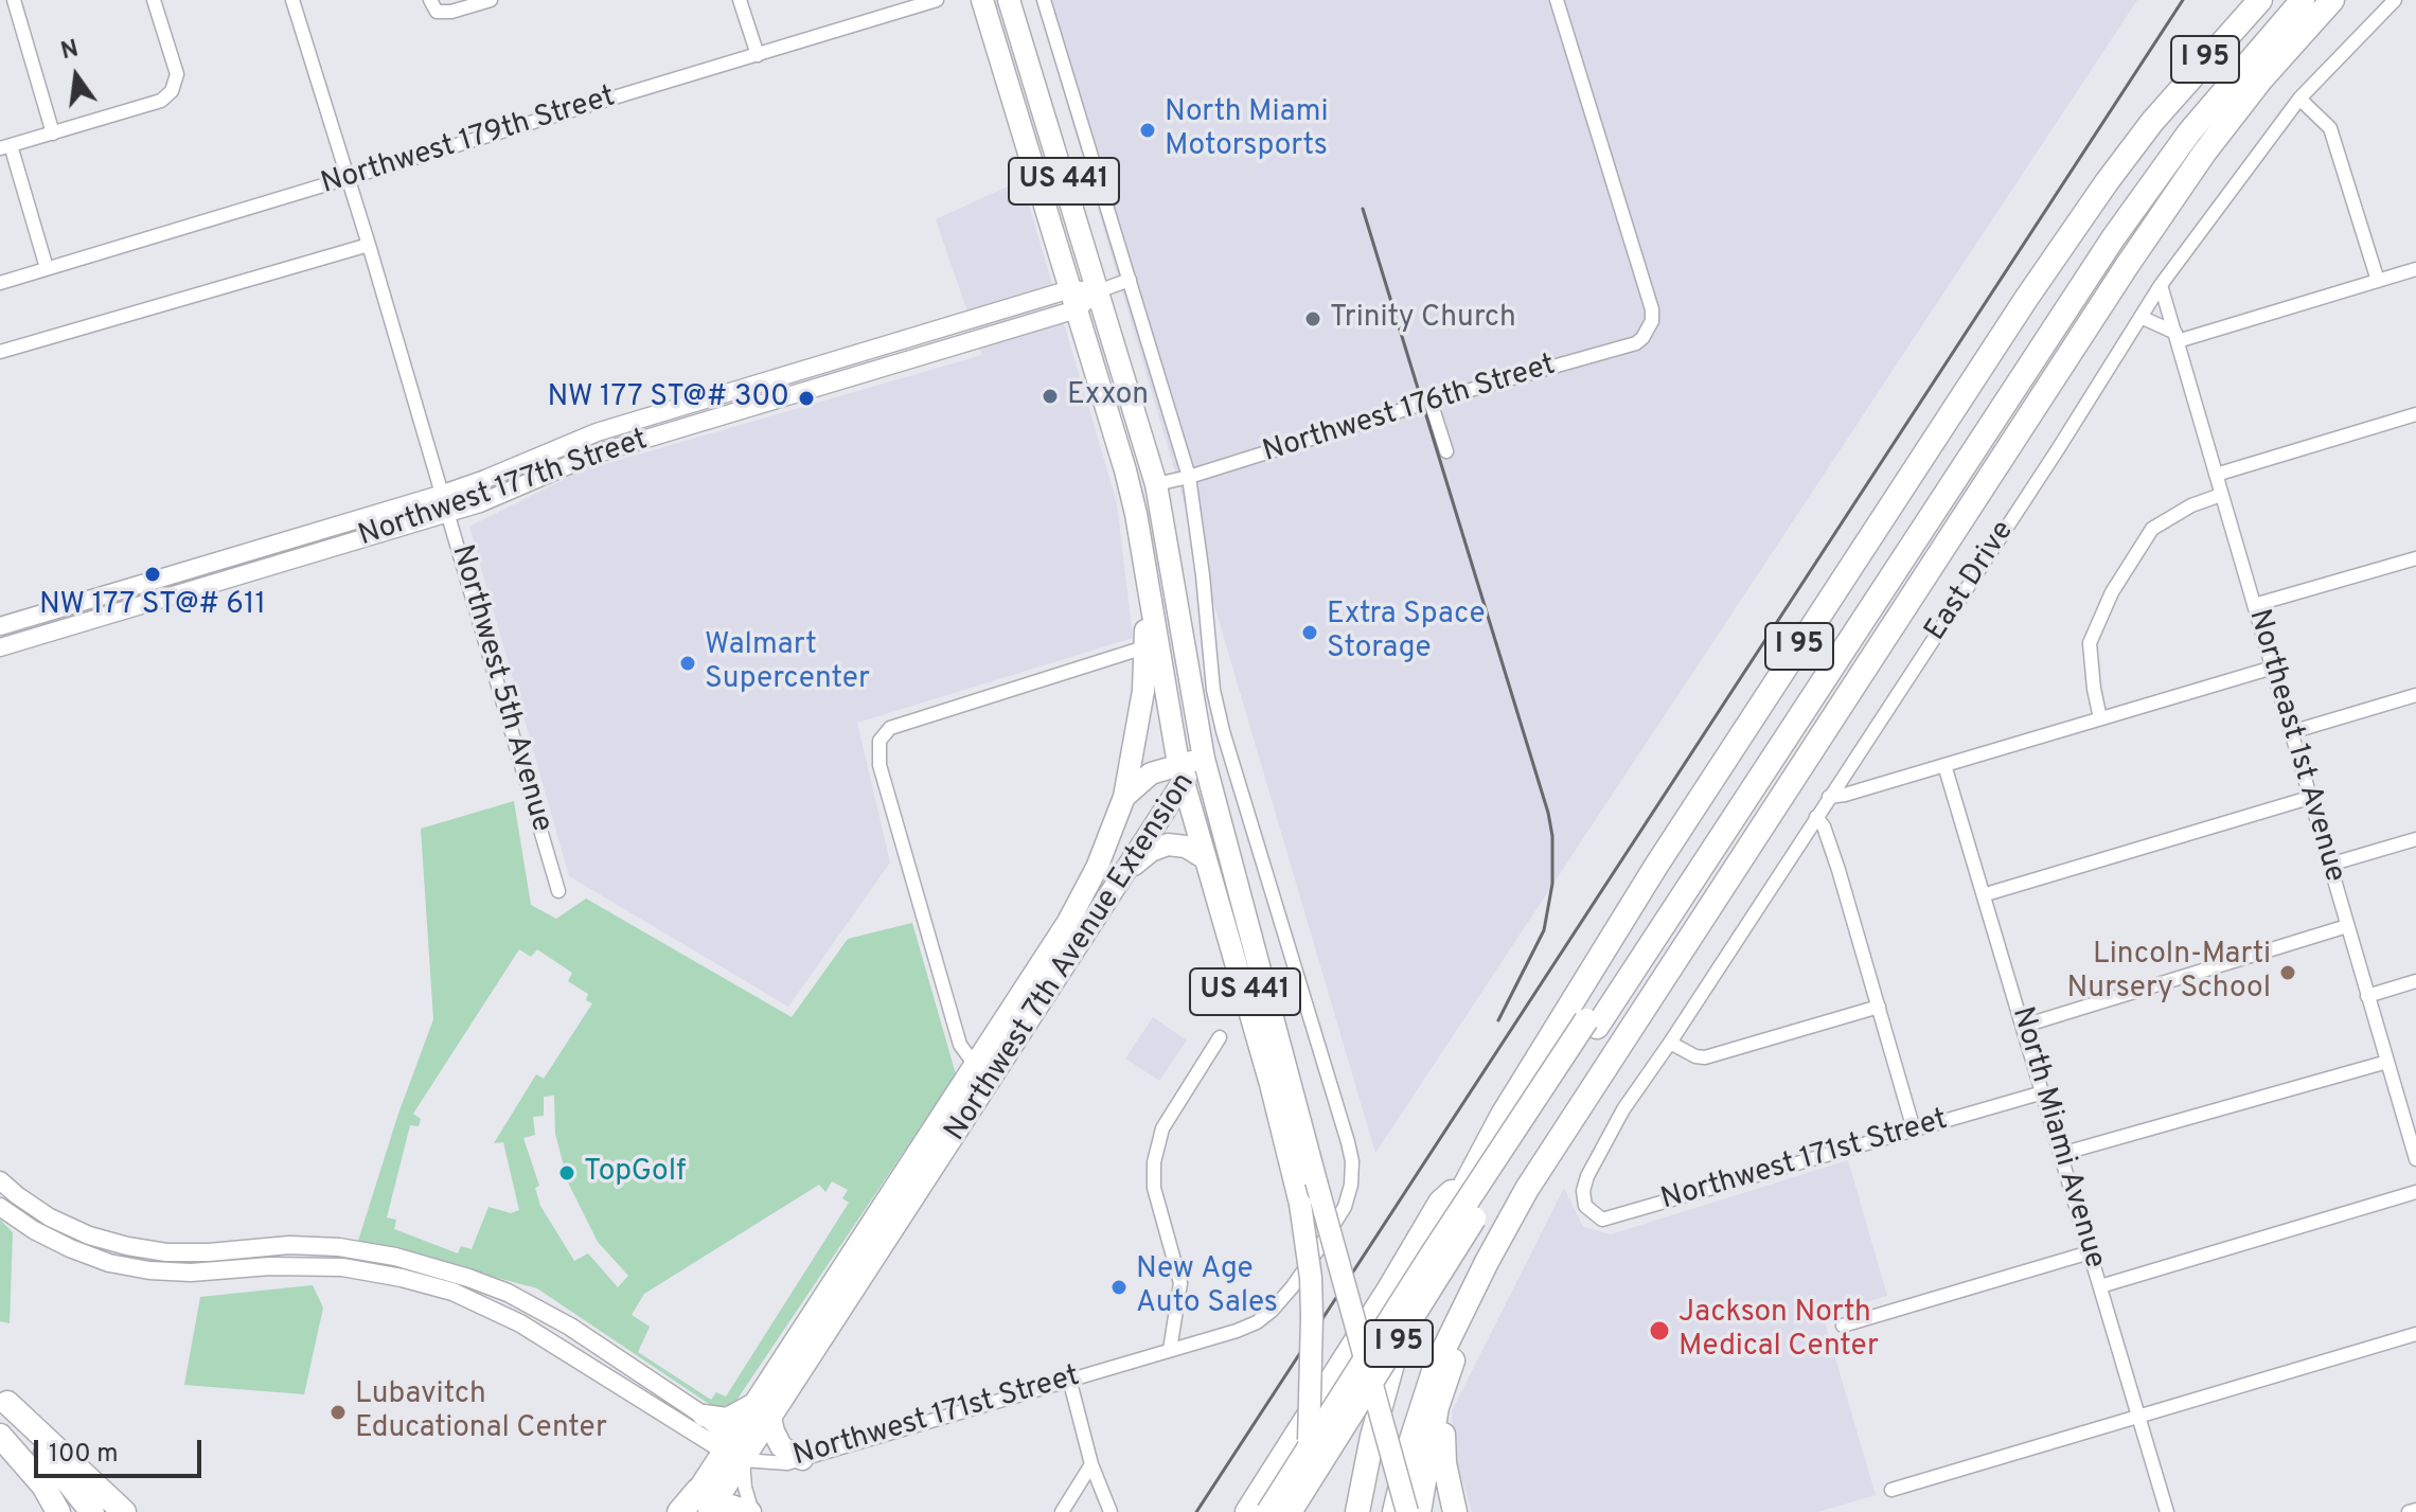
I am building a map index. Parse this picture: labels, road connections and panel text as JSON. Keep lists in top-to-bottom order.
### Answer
{
  "streets": {
    "highway": ["I 95"],
    "main road": ["US 441", "Northwest 7th Avenue Extension"],
    "street": [
      "Northwest 179th Street",
      "Northwest 176th Street",
      "Northwest 177th Street",
      "East Drive",
      "Northwest 5th Avenue",
      "Northeast 1st Avenue",
      "North Miami Avenue",
      "Northwest 171st Street"
    ]
  },
  "crossings": [
    ["Northwest 179th Street", "Northwest 5th Avenue"],
    ["US 441", "Northwest 176th Street"],
    ["US 441", "Northwest 177th Street"],
    ["US 441", "Northwest 7th Avenue Extension"],
    ["Northwest 176th Street", "Northwest 171st Street"],
    ["Northwest 177th Street", "Northwest 5th Avenue"],
    ["East Drive", "Northeast 1st Avenue"],
    ["East Drive", "Northwest 171st Street"],
    ["Northwest 7th Avenue Extension", "Northwest 171st Street"],
    ["North Miami Avenue", "Northwest 171st Street"]
  ],
  "places": [
    "North Miami Motorsports",
    "Trinity Church",
    "Exxon",
    "NW 177 ST@# 300",
    "NW 177 ST@# 611",
    "Extra Space Storage",
    "Walmart Supercenter",
    "Lincoln-Marti Nursery School",
    "TopGolf",
    "New Age Auto Sales",
    "Jackson North Medical Center",
    "Lubavitch Educational Center"
  ],
  "scale_bar": "100 m",
  "north": "top"
}
